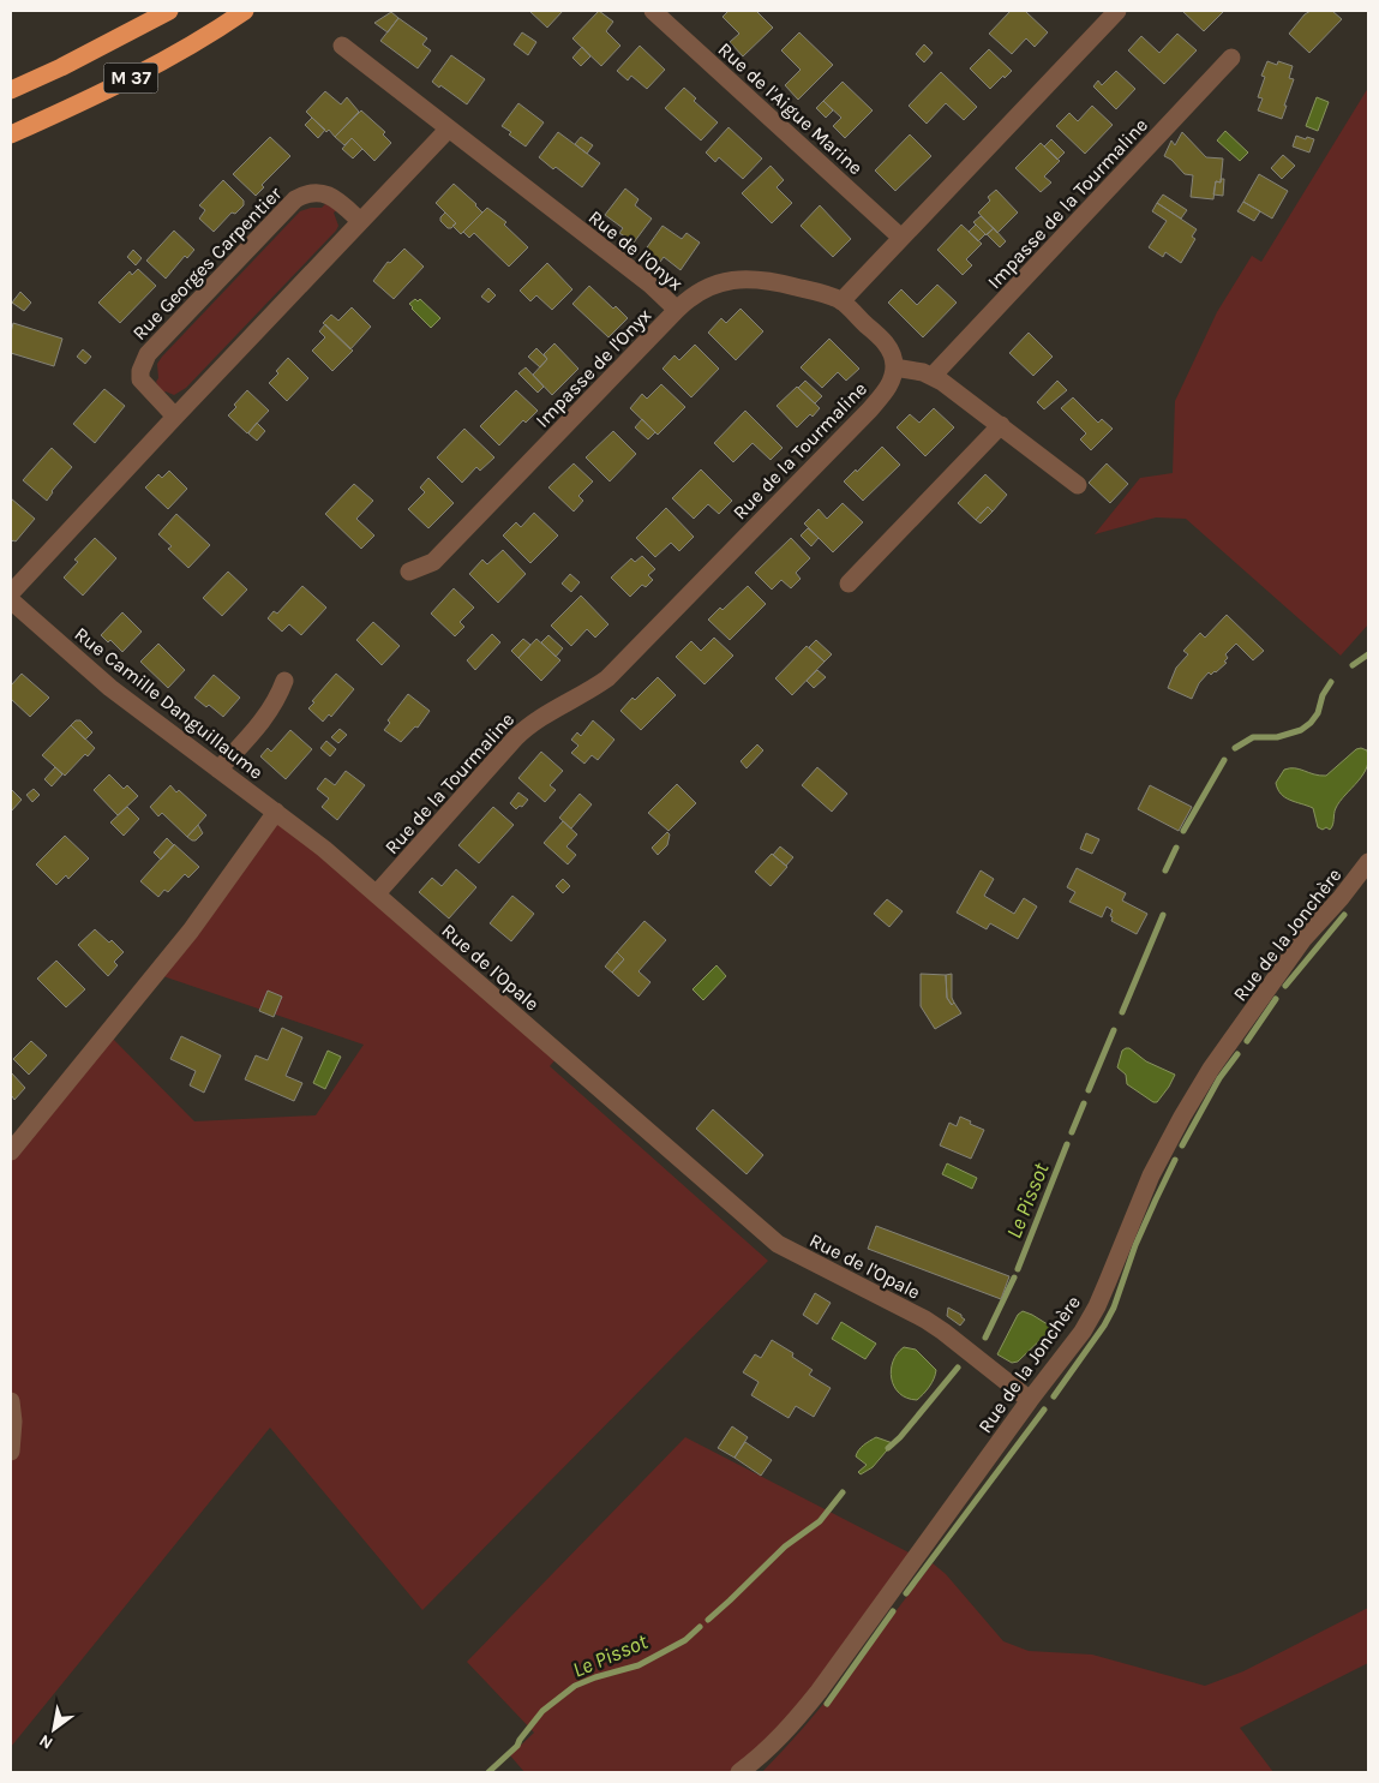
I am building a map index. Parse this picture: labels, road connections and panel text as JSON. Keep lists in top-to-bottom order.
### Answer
{
  "streets": {
    "highway": ["M 37"],
    "street": [
      "Rue de l'Aigue Marine",
      "Impasse de la Tourmaline",
      "Rue de l'Onyx",
      "Rue Georges Carpentier",
      "Impasse de l'Onyx",
      "Rue de la Tourmaline",
      "Rue Camille Danguillaume",
      "Rue de la Jonchère",
      "Rue de l'Opale"
    ]
  },
  "crossings": [
    ["Rue de l'Onyx", "Impasse de l'Onyx"],
    ["Rue de la Tourmaline", "Rue de l'Opale"],
    ["Rue Camille Danguillaume", "Rue de l'Opale"],
    ["Rue de la Jonchère", "Rue de l'Opale"]
  ],
  "water": ["Le Pissot"],
  "north": "bottom left"
}
